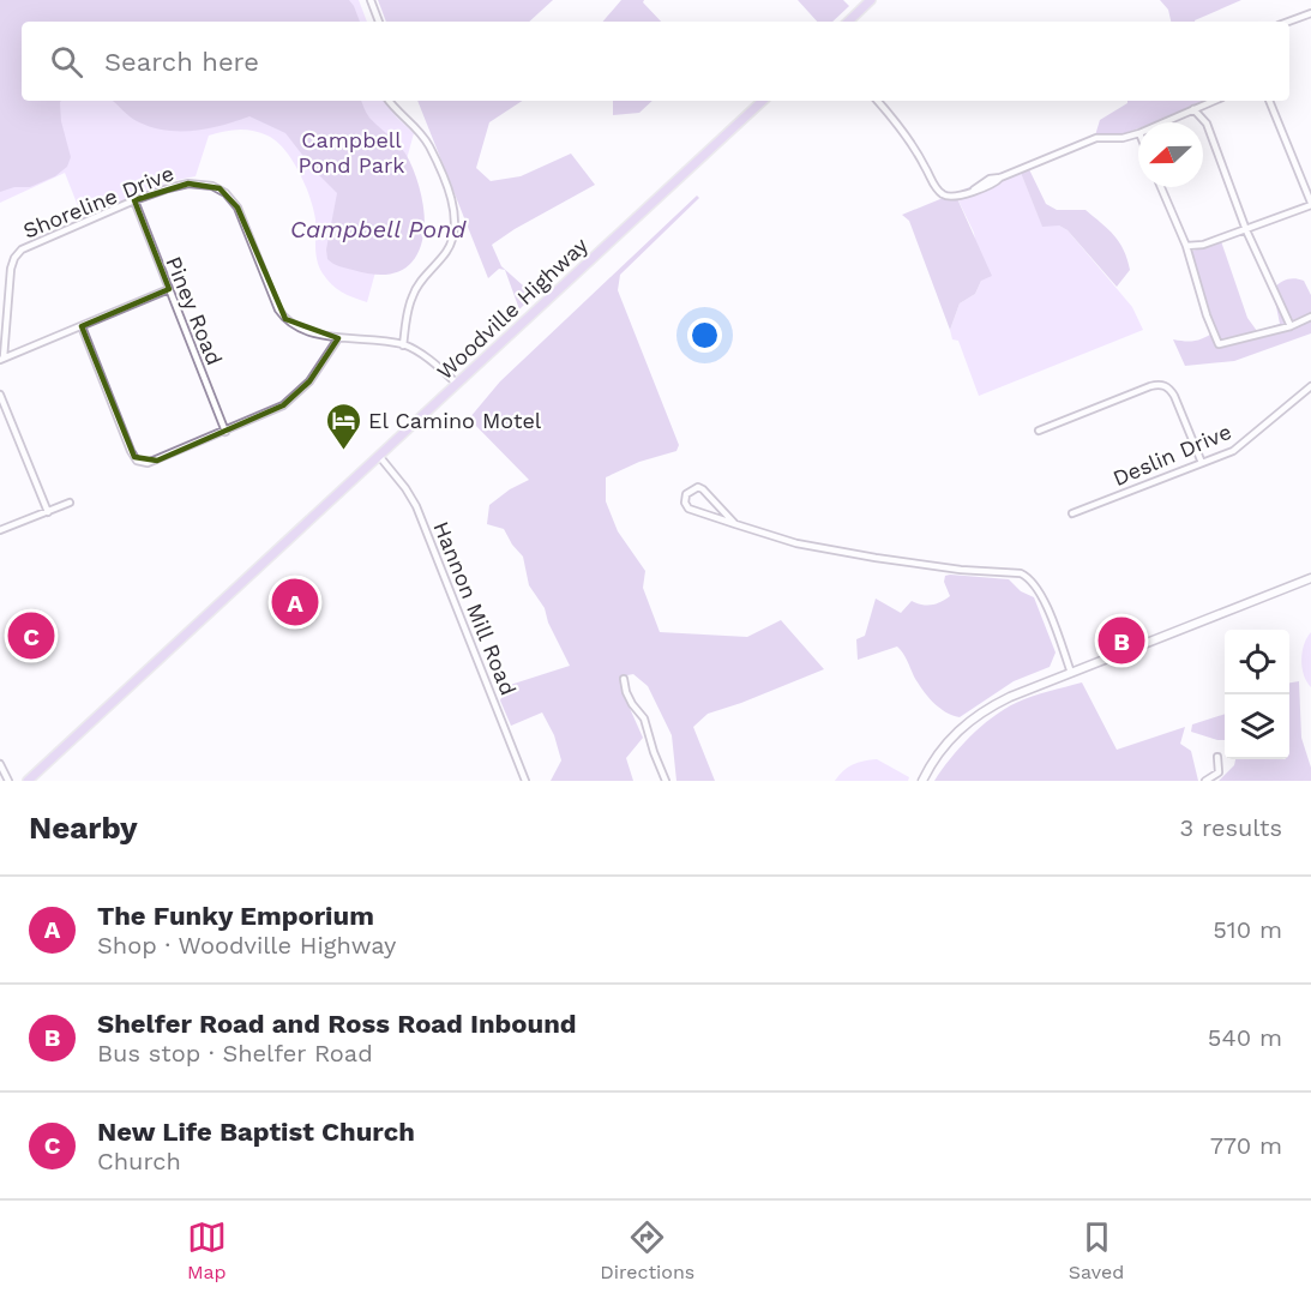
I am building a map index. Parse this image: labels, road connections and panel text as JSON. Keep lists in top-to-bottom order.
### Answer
{
  "streets": {
    "main road": ["Woodville Highway"],
    "street": [
      "Shoreline Drive",
      "Piney Road",
      "Deslin Drive",
      "Hannon Mill Road"
    ]
  },
  "crossings": [
    ["Shoreline Drive", "Woodville Highway"],
    ["Shoreline Drive", "Piney Road"],
    ["Woodville Highway", "Hannon Mill Road"]
  ],
  "water": ["Campbell Pond"],
  "parks": ["Campbell Pond Park"],
  "places": {
    "hotel": ["El Camino Motel"]
  },
  "north": "left",
  "page": {
    "search": "Search here",
    "pins": ["A", "C", "B"],
    "heading": ["Nearby", "3 results"],
    "list": [
      {
        "mark": "A",
        "name": "The Funky Emporium",
        "note": "Shop · Woodville Highway",
        "value": "510 m"
      },
      {
        "mark": "B",
        "name": "Shelfer Road and Ross Road Inbound",
        "note": "Bus stop · Shelfer Road",
        "value": "540 m"
      },
      {
        "mark": "C",
        "name": "New Life Baptist Church",
        "note": "Church",
        "value": "770 m"
      }
    ],
    "nav": ["Map", "Directions", "Saved"]
  }
}
